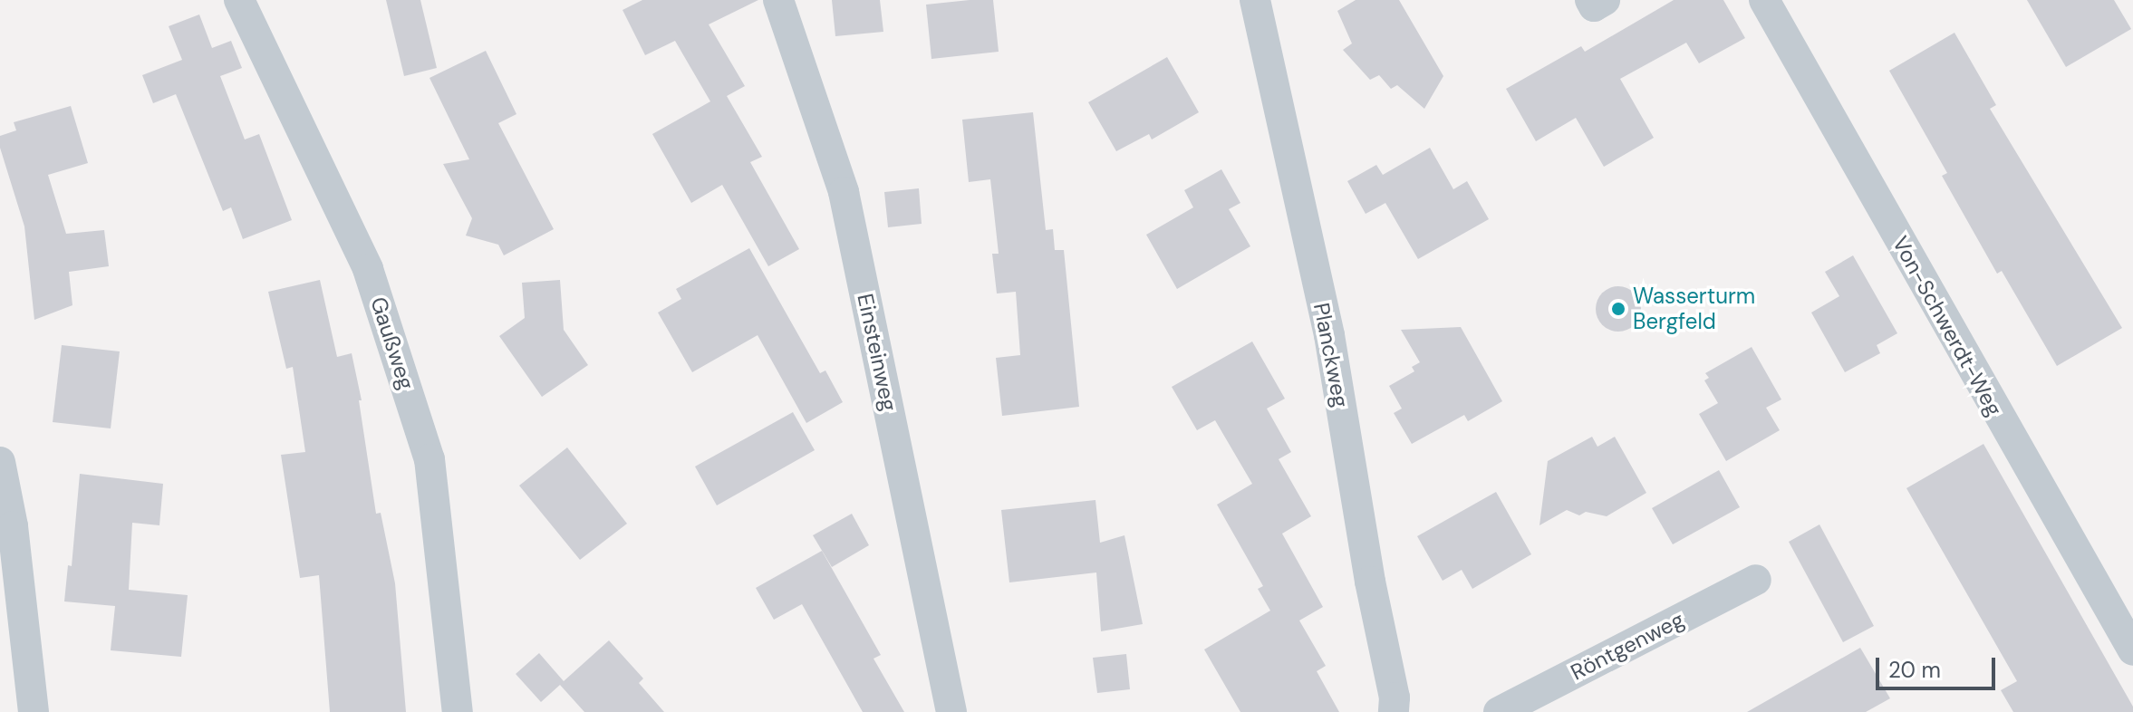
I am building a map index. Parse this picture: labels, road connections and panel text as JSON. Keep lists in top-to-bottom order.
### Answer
{
  "streets": {
    "street": [
      "Von-Schwerdt-Weg",
      "Gaußweg",
      "Einsteinweg",
      "Planckweg",
      "Röntgenweg"
    ]
  },
  "places": ["Wasserturm Bergfeld"],
  "scale_bar": "20 m"
}
